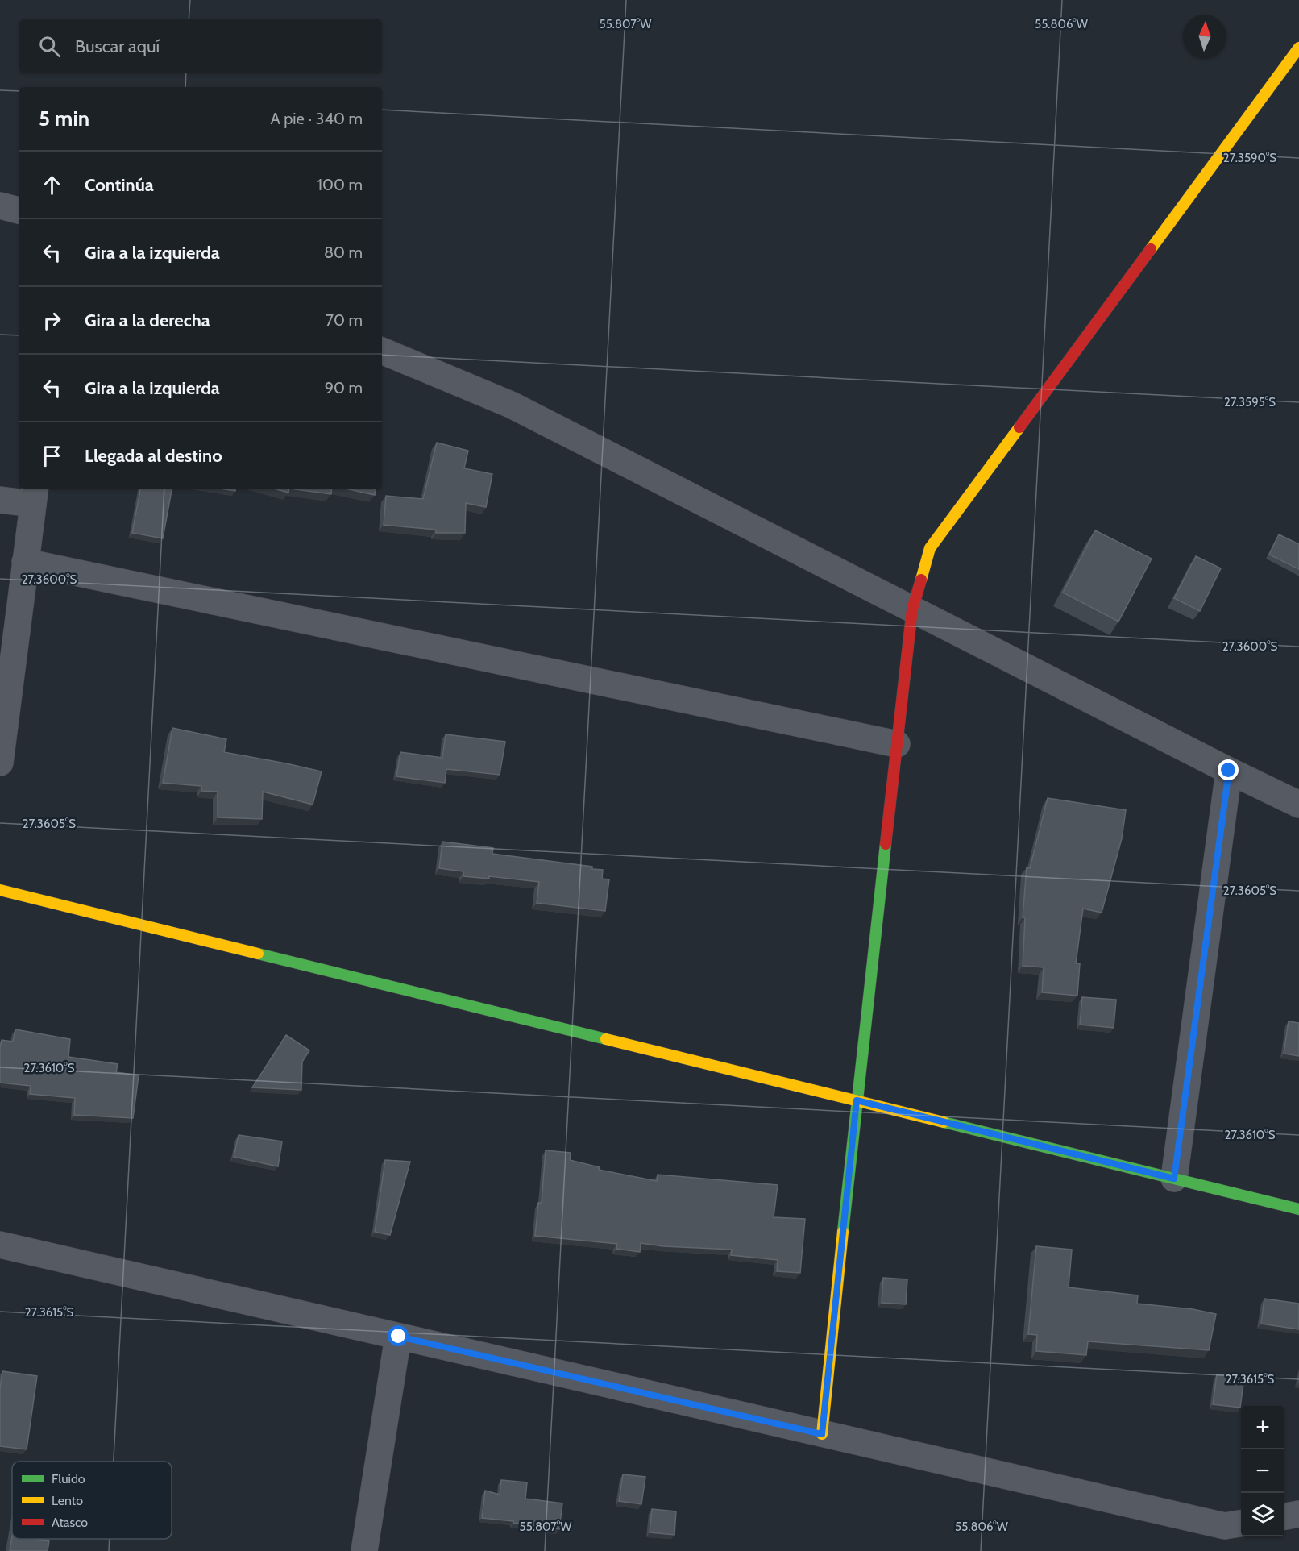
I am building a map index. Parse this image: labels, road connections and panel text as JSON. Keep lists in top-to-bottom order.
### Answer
{
  "legend": ["Fluido", "Lento", "Atasco"],
  "north": "top",
  "page": {
    "search": "Buscar aquí",
    "heading": ["5 min", "A pie · 340 m"],
    "list": [
      ["Continúa", "100 m"],
      ["Gira a la izquierda", "80 m"],
      ["Gira a la derecha", "70 m"],
      ["Gira a la izquierda", "90 m"],
      "Llegada al destino"
    ],
    "map_buttons": ["+", "−"]
  },
  "coordinates": [
    "55.807°W",
    "55.806°W",
    "27.3590°S",
    "27.3595°S",
    "27.3600°S",
    "27.3605°S",
    "27.3610°S",
    "27.3615°S"
  ]
}
